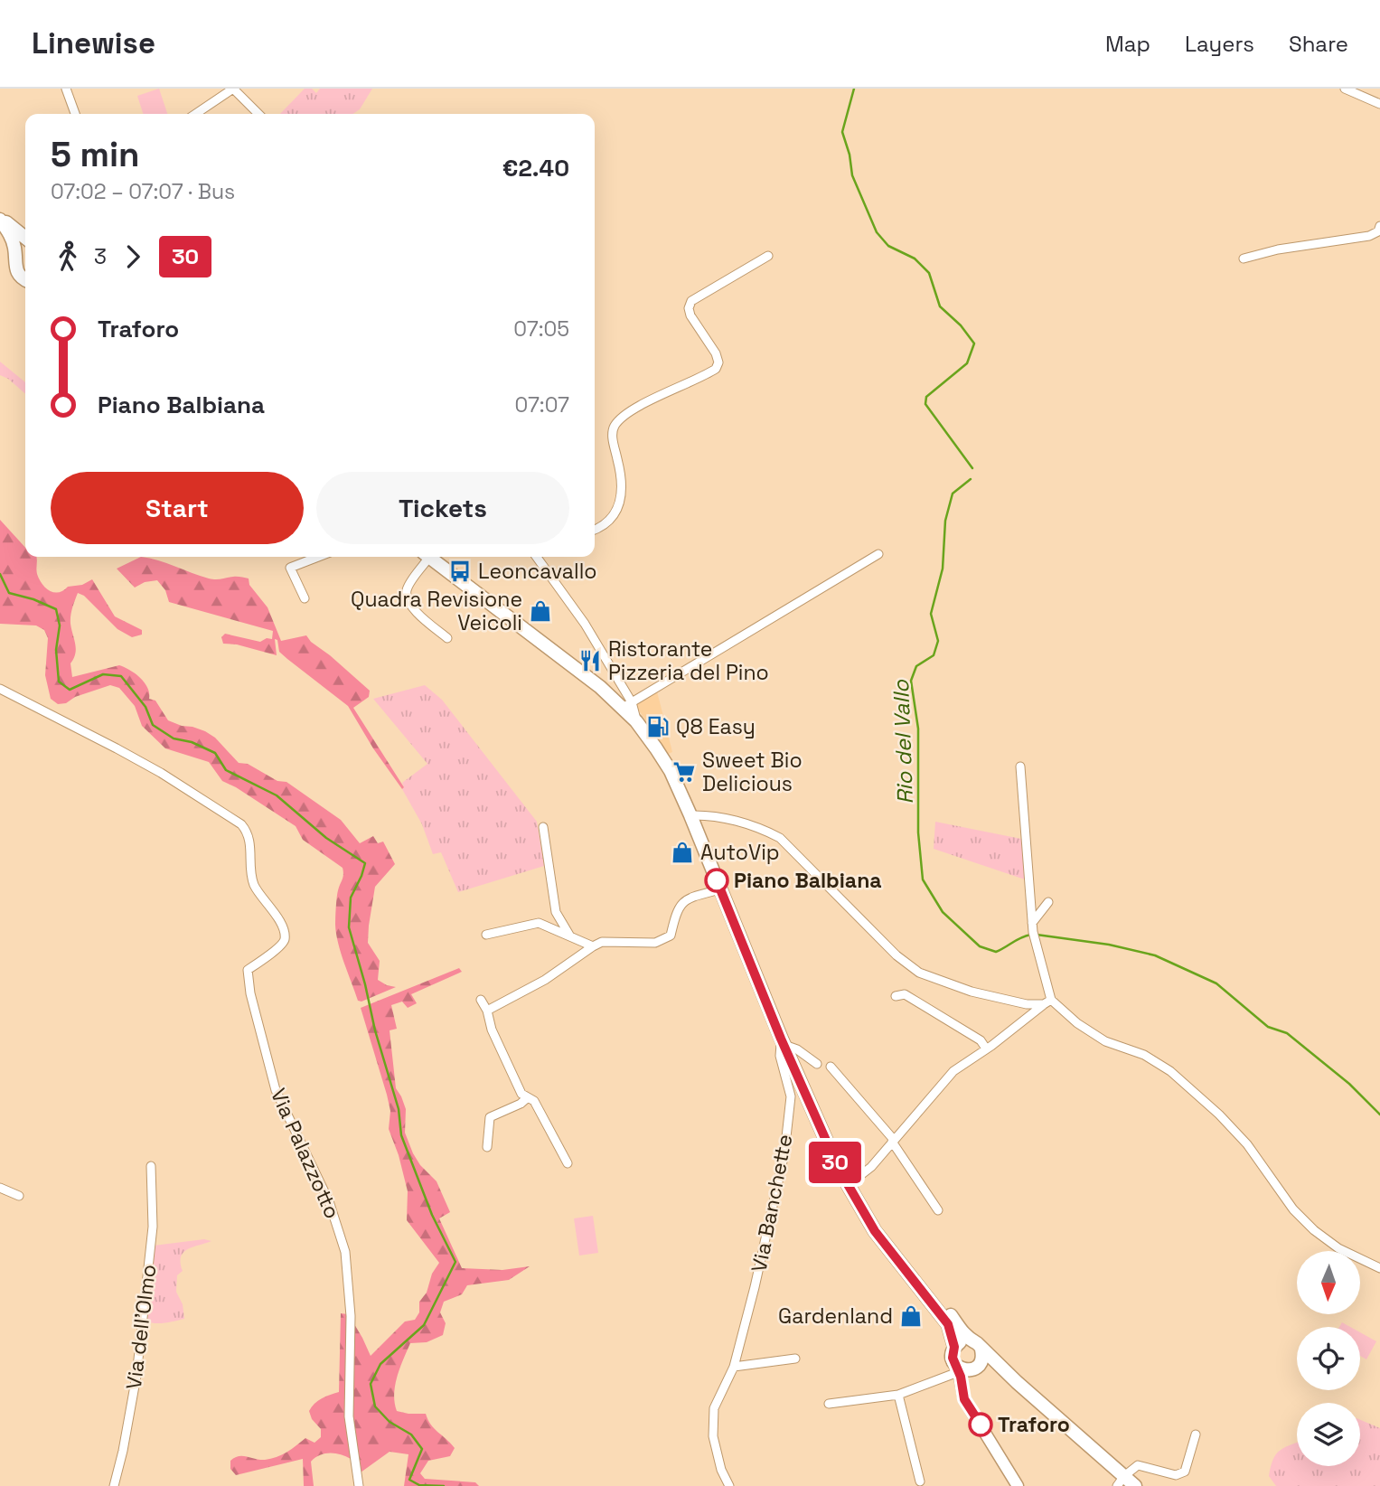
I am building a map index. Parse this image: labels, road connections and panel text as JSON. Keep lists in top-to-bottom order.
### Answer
{
  "streets": {
    "street": ["Via Palazzotto", "Via Banchette", "Via dell'Olmo"]
  },
  "water": ["Rio del Vallo"],
  "places": {
    "bus stop": ["Leoncavallo"],
    "shop": ["Quadra Revisione Veicoli", "AutoVip", "Gardenland"],
    "restaurant": ["Ristorante Pizzeria del Pino"],
    "fuel station": ["Q8 Easy"],
    "supermarket": ["Sweet Bio Delicious"],
    "other": ["Piano Balbiana", "Traforo"]
  },
  "lines": ["bus line 30"],
  "north": "bottom",
  "page": {
    "header": "Linewise",
    "nav": ["Map", "Layers", "Share"],
    "on_map": "30",
    "heading": ["5 min", "07:02 – 07:07 · Bus", "€2.40"],
    "legs": ["3", "30"],
    "list": [
      {
        "name": "Traforo",
        "value": "07:05"
      },
      {
        "name": "Piano Balbiana",
        "value": "07:07"
      }
    ],
    "buttons": ["Start", "Tickets"]
  }
}
